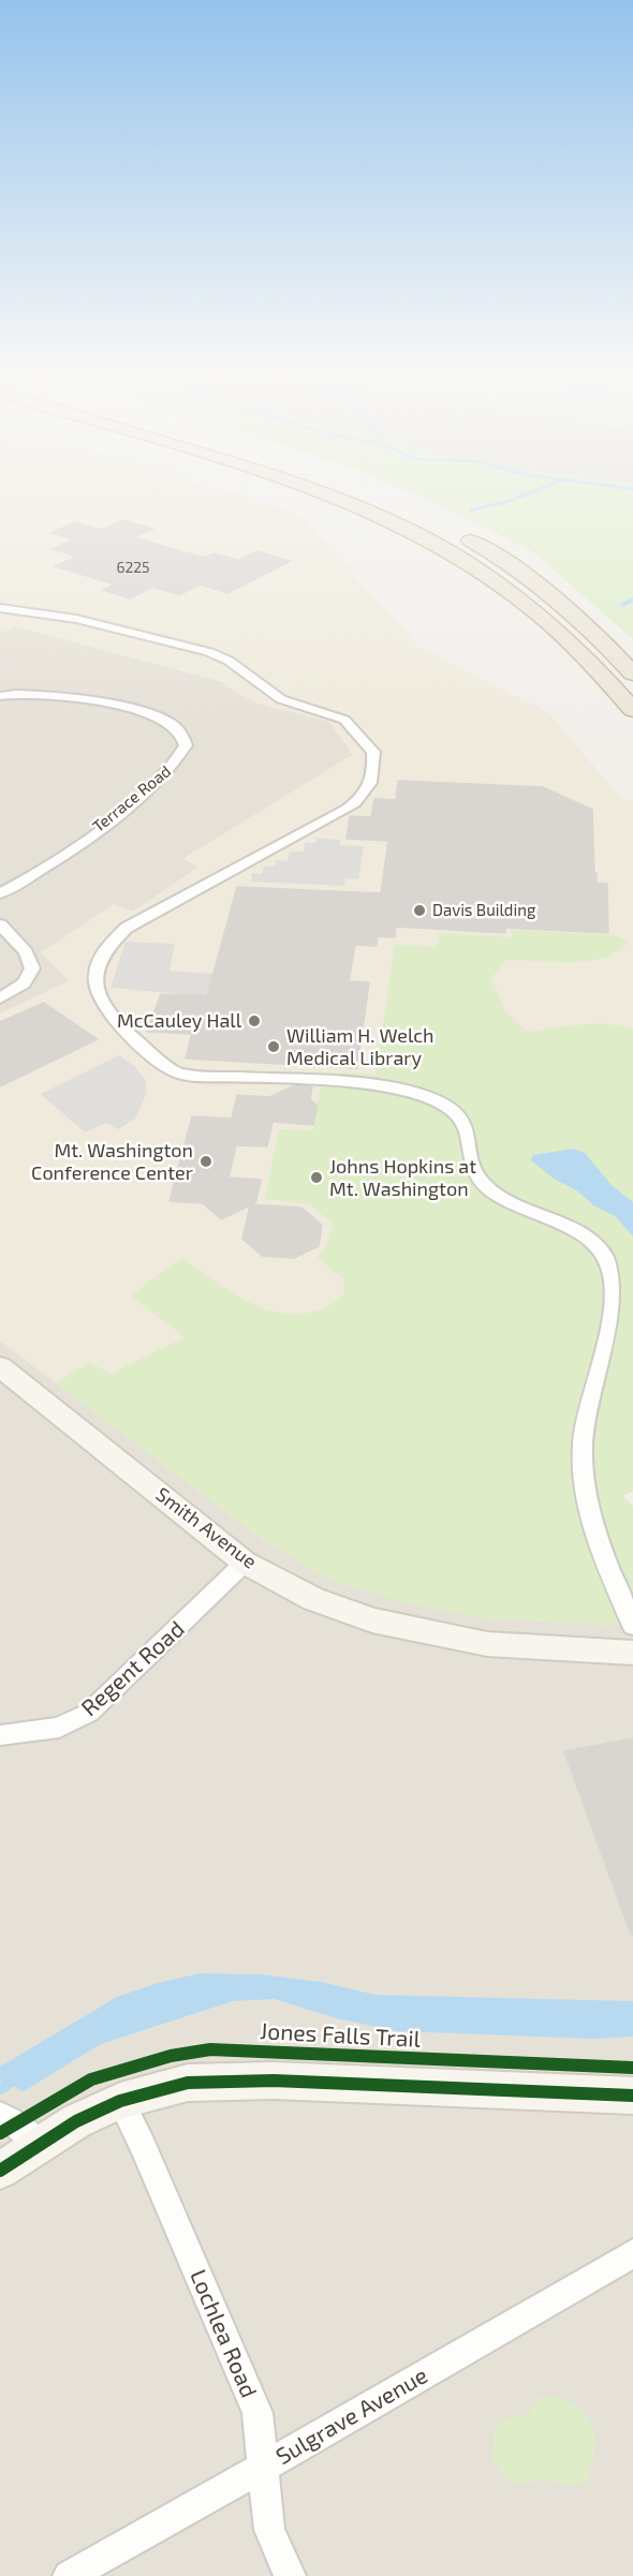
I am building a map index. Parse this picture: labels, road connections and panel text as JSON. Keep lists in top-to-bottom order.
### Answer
{
  "streets": {
    "main road": ["Smith Avenue"],
    "street": [
      "Terrace Road",
      "Regent Road",
      "Lochlea Road",
      "Sulgrave Avenue"
    ],
    "cycle path": ["Jones Falls Trail"]
  },
  "crossings": [
    ["Smith Avenue", "Regent Road"],
    ["Lochlea Road", "Sulgrave Avenue"]
  ],
  "places": [
    "Davis Building",
    "McCauley Hall",
    "William H. Welch Medical Library",
    "Mt. Washington Conference Center",
    "Johns Hopkins at Mt. Washington"
  ],
  "house_numbers": ["6225"]
}
